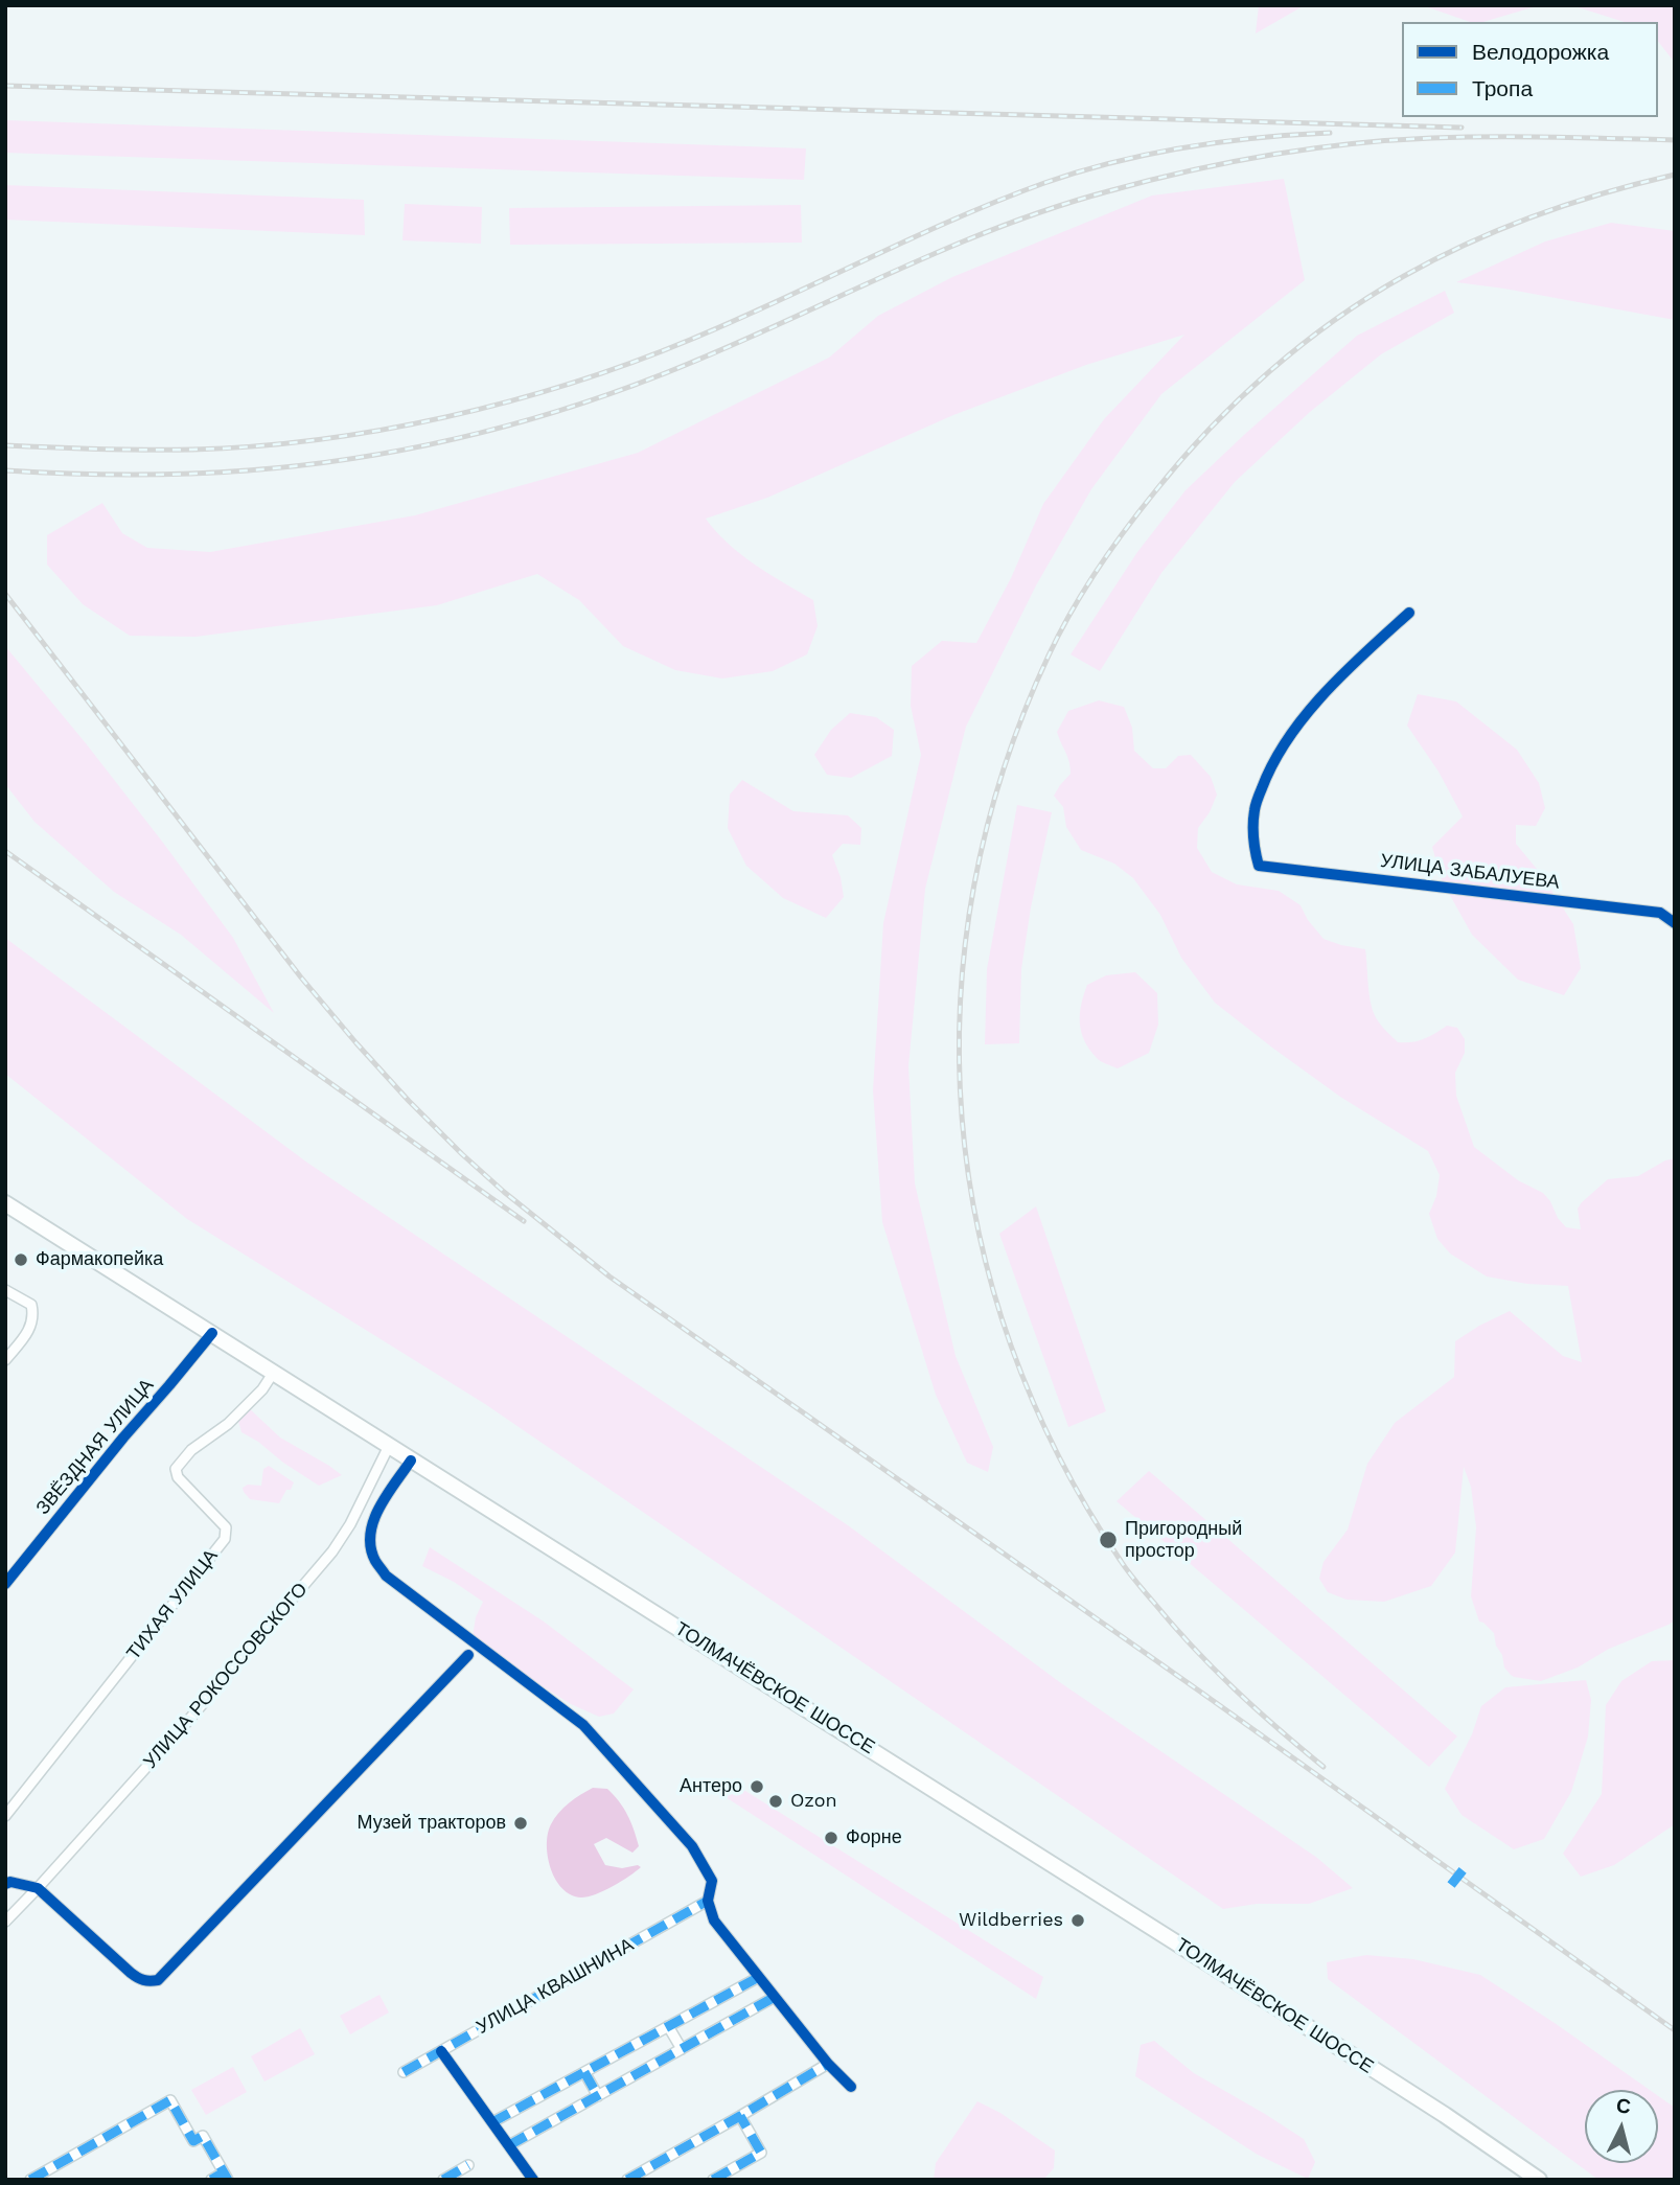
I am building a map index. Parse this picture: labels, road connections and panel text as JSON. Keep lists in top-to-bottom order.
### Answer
{
  "streets": {
    "main road": ["ТОЛМАЧЁВСКОЕ ШОССЕ"],
    "street": [
      "УЛИЦА ЗАБАЛУЕВА",
      "ЗВЁЗДНАЯ УЛИЦА",
      "ТИХАЯ УЛИЦА",
      "УЛИЦА РОКОССОВСКОГО",
      "УЛИЦА КВАШНИНА"
    ]
  },
  "crossings": [
    ["ЗВЁЗДНАЯ УЛИЦА", "ТОЛМАЧЁВСКОЕ ШОССЕ"],
    ["ТИХАЯ УЛИЦА", "ТОЛМАЧЁВСКОЕ ШОССЕ"],
    ["УЛИЦА РОКОССОВСКОГО", "ТОЛМАЧЁВСКОЕ ШОССЕ"]
  ],
  "places": [
    "Фармакопейка",
    "Пригородный простор",
    "Антеро",
    "Ozon",
    "Музей тракторов",
    "Форне",
    "Wildberries"
  ],
  "legend": ["Велодорожка", "Тропа"],
  "north": "top"
}
